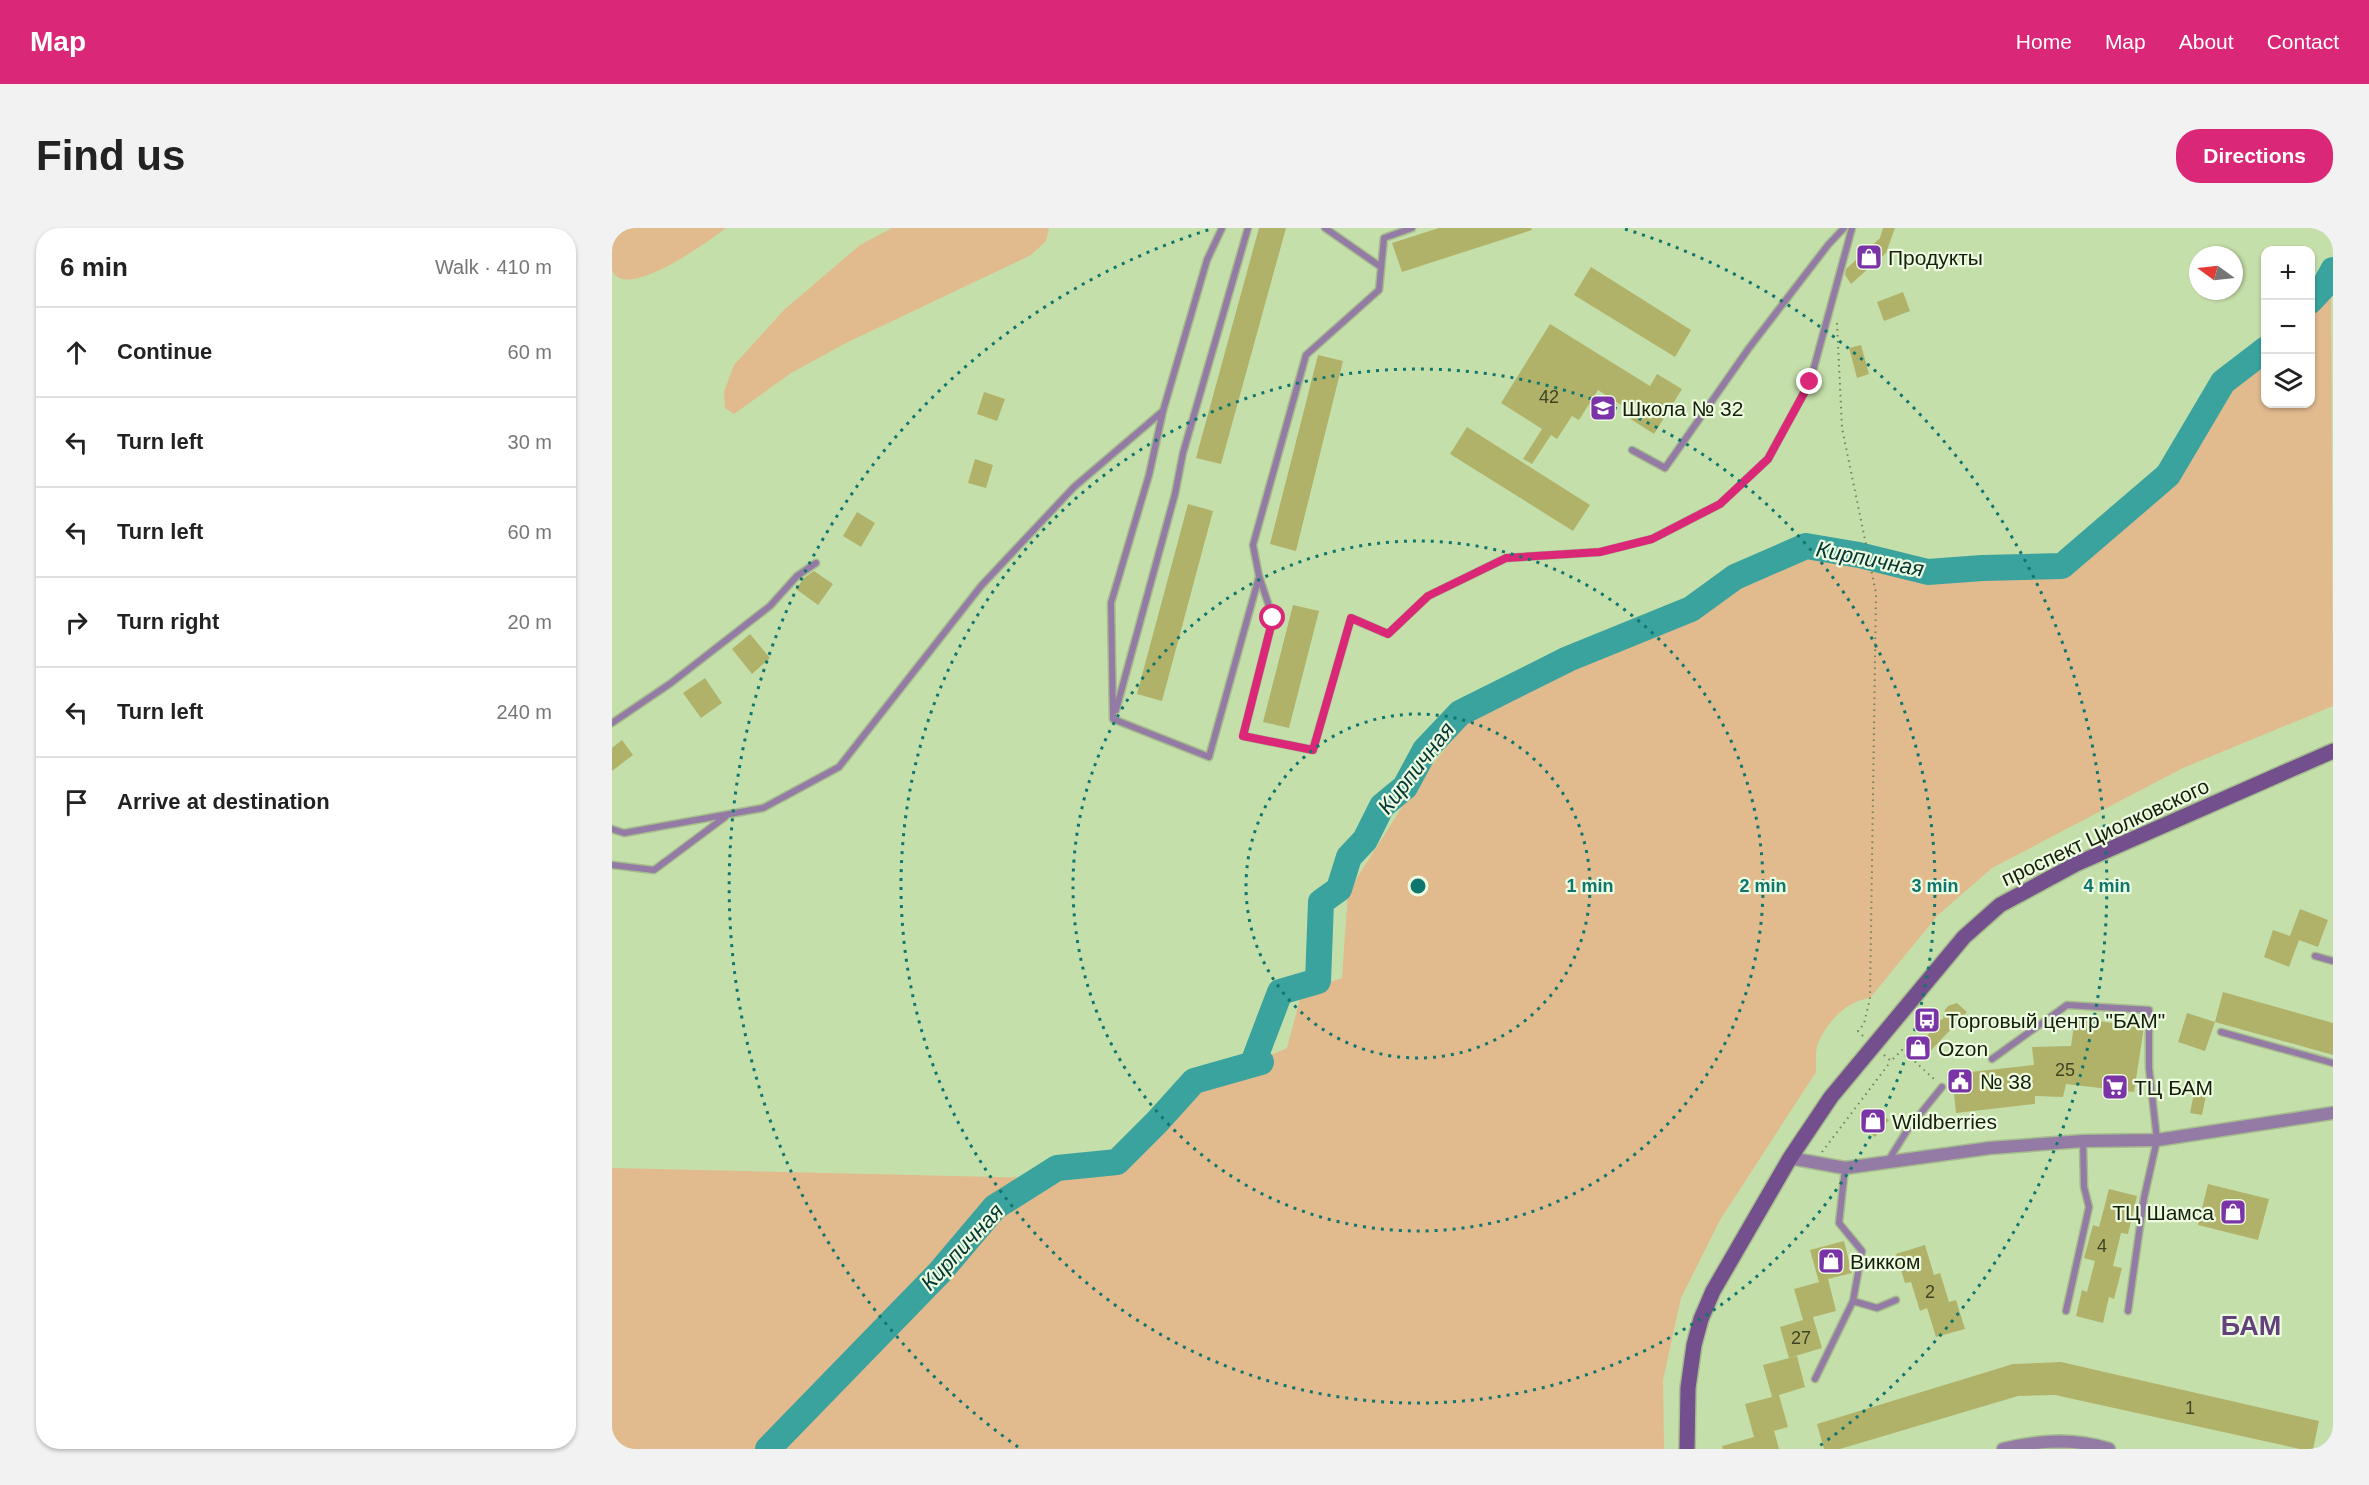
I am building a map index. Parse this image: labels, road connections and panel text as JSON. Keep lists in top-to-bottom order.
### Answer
{
  "streets": {
    "main road": ["проспект Циолковского"]
  },
  "districts": ["БАМ"],
  "water": ["Кирпичная"],
  "places": {
    "shop": [
      "Продукты",
      "Ozon",
      "Wildberries",
      "ТЦ Шамса",
      "Викком"
    ],
    "school or university": ["Школа № 32"],
    "bus stop": ["Торговый центр \"БАМ\""],
    "public building": ["№ 38"],
    "supermarket": ["ТЦ БАМ"]
  },
  "house_numbers": [
    "42",
    "25",
    "4",
    "2",
    "27",
    "1"
  ],
  "north": "left",
  "page": {
    "header": "Map",
    "nav": [
      "Home",
      "Map",
      "About",
      "Contact"
    ],
    "buttons": "Directions",
    "title": "Find us",
    "heading": ["6 min", "Walk · 410 m"],
    "map_buttons": ["+", "−"],
    "list": [
      ["Continue", "60 m"],
      ["Turn left", "30 m"],
      ["Turn left", "60 m"],
      ["Turn right", "20 m"],
      ["Turn left", "240 m"],
      "Arrive at destination"
    ]
  },
  "rings": [
    "1 min",
    "2 min",
    "3 min",
    "4 min"
  ]
}
